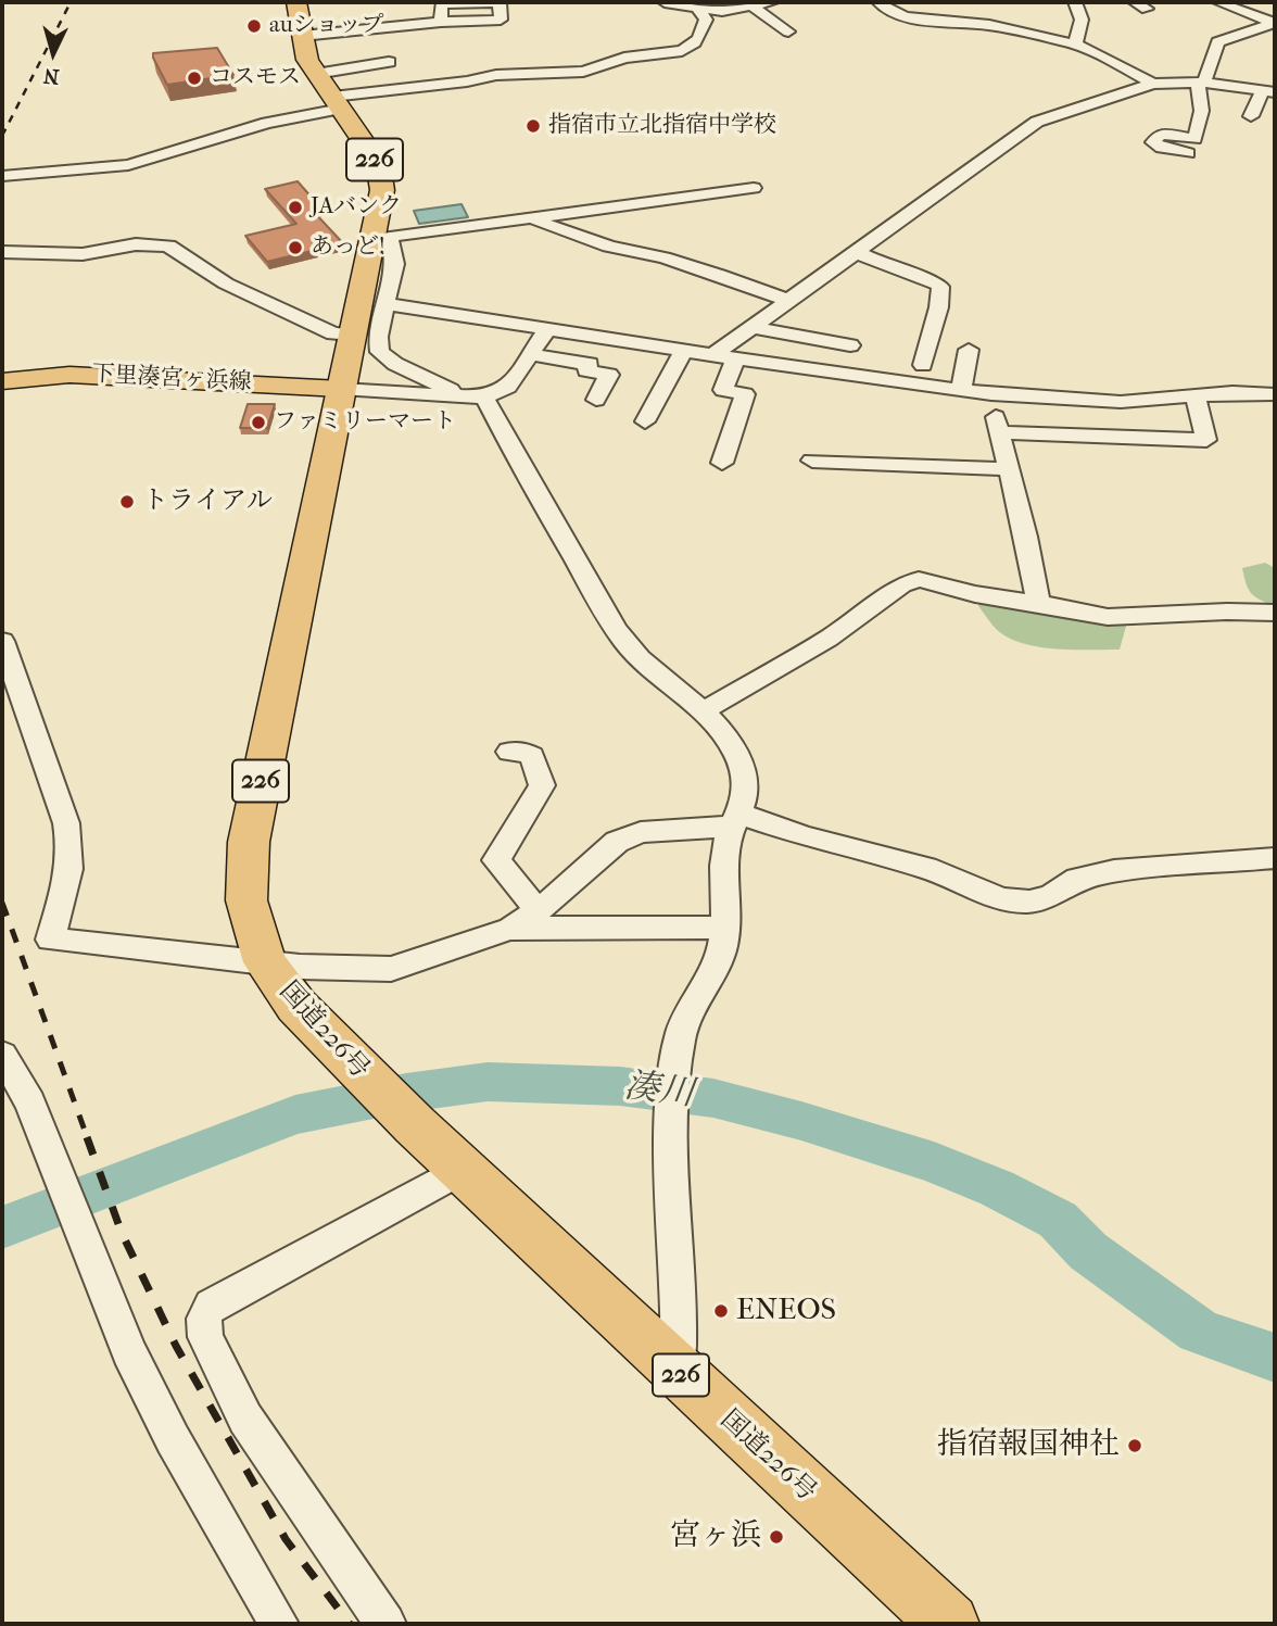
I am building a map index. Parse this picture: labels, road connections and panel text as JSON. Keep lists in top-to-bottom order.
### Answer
{
  "streets": {
    "highway": ["226", "国道226号"],
    "main road": ["下里湊宮ヶ浜線"]
  },
  "crossings": [
    ["下里湊宮ヶ浜線", "国道226号"]
  ],
  "water": ["湊川"],
  "places": [
    "auショップ",
    "コスモス",
    "指宿市立北指宿中学校",
    "JAバンク",
    "あっど!",
    "ファミリーマート",
    "トライアル",
    "ENEOS",
    "指宿報国神社",
    "宮ヶ浜"
  ],
  "north": "bottom"
}
